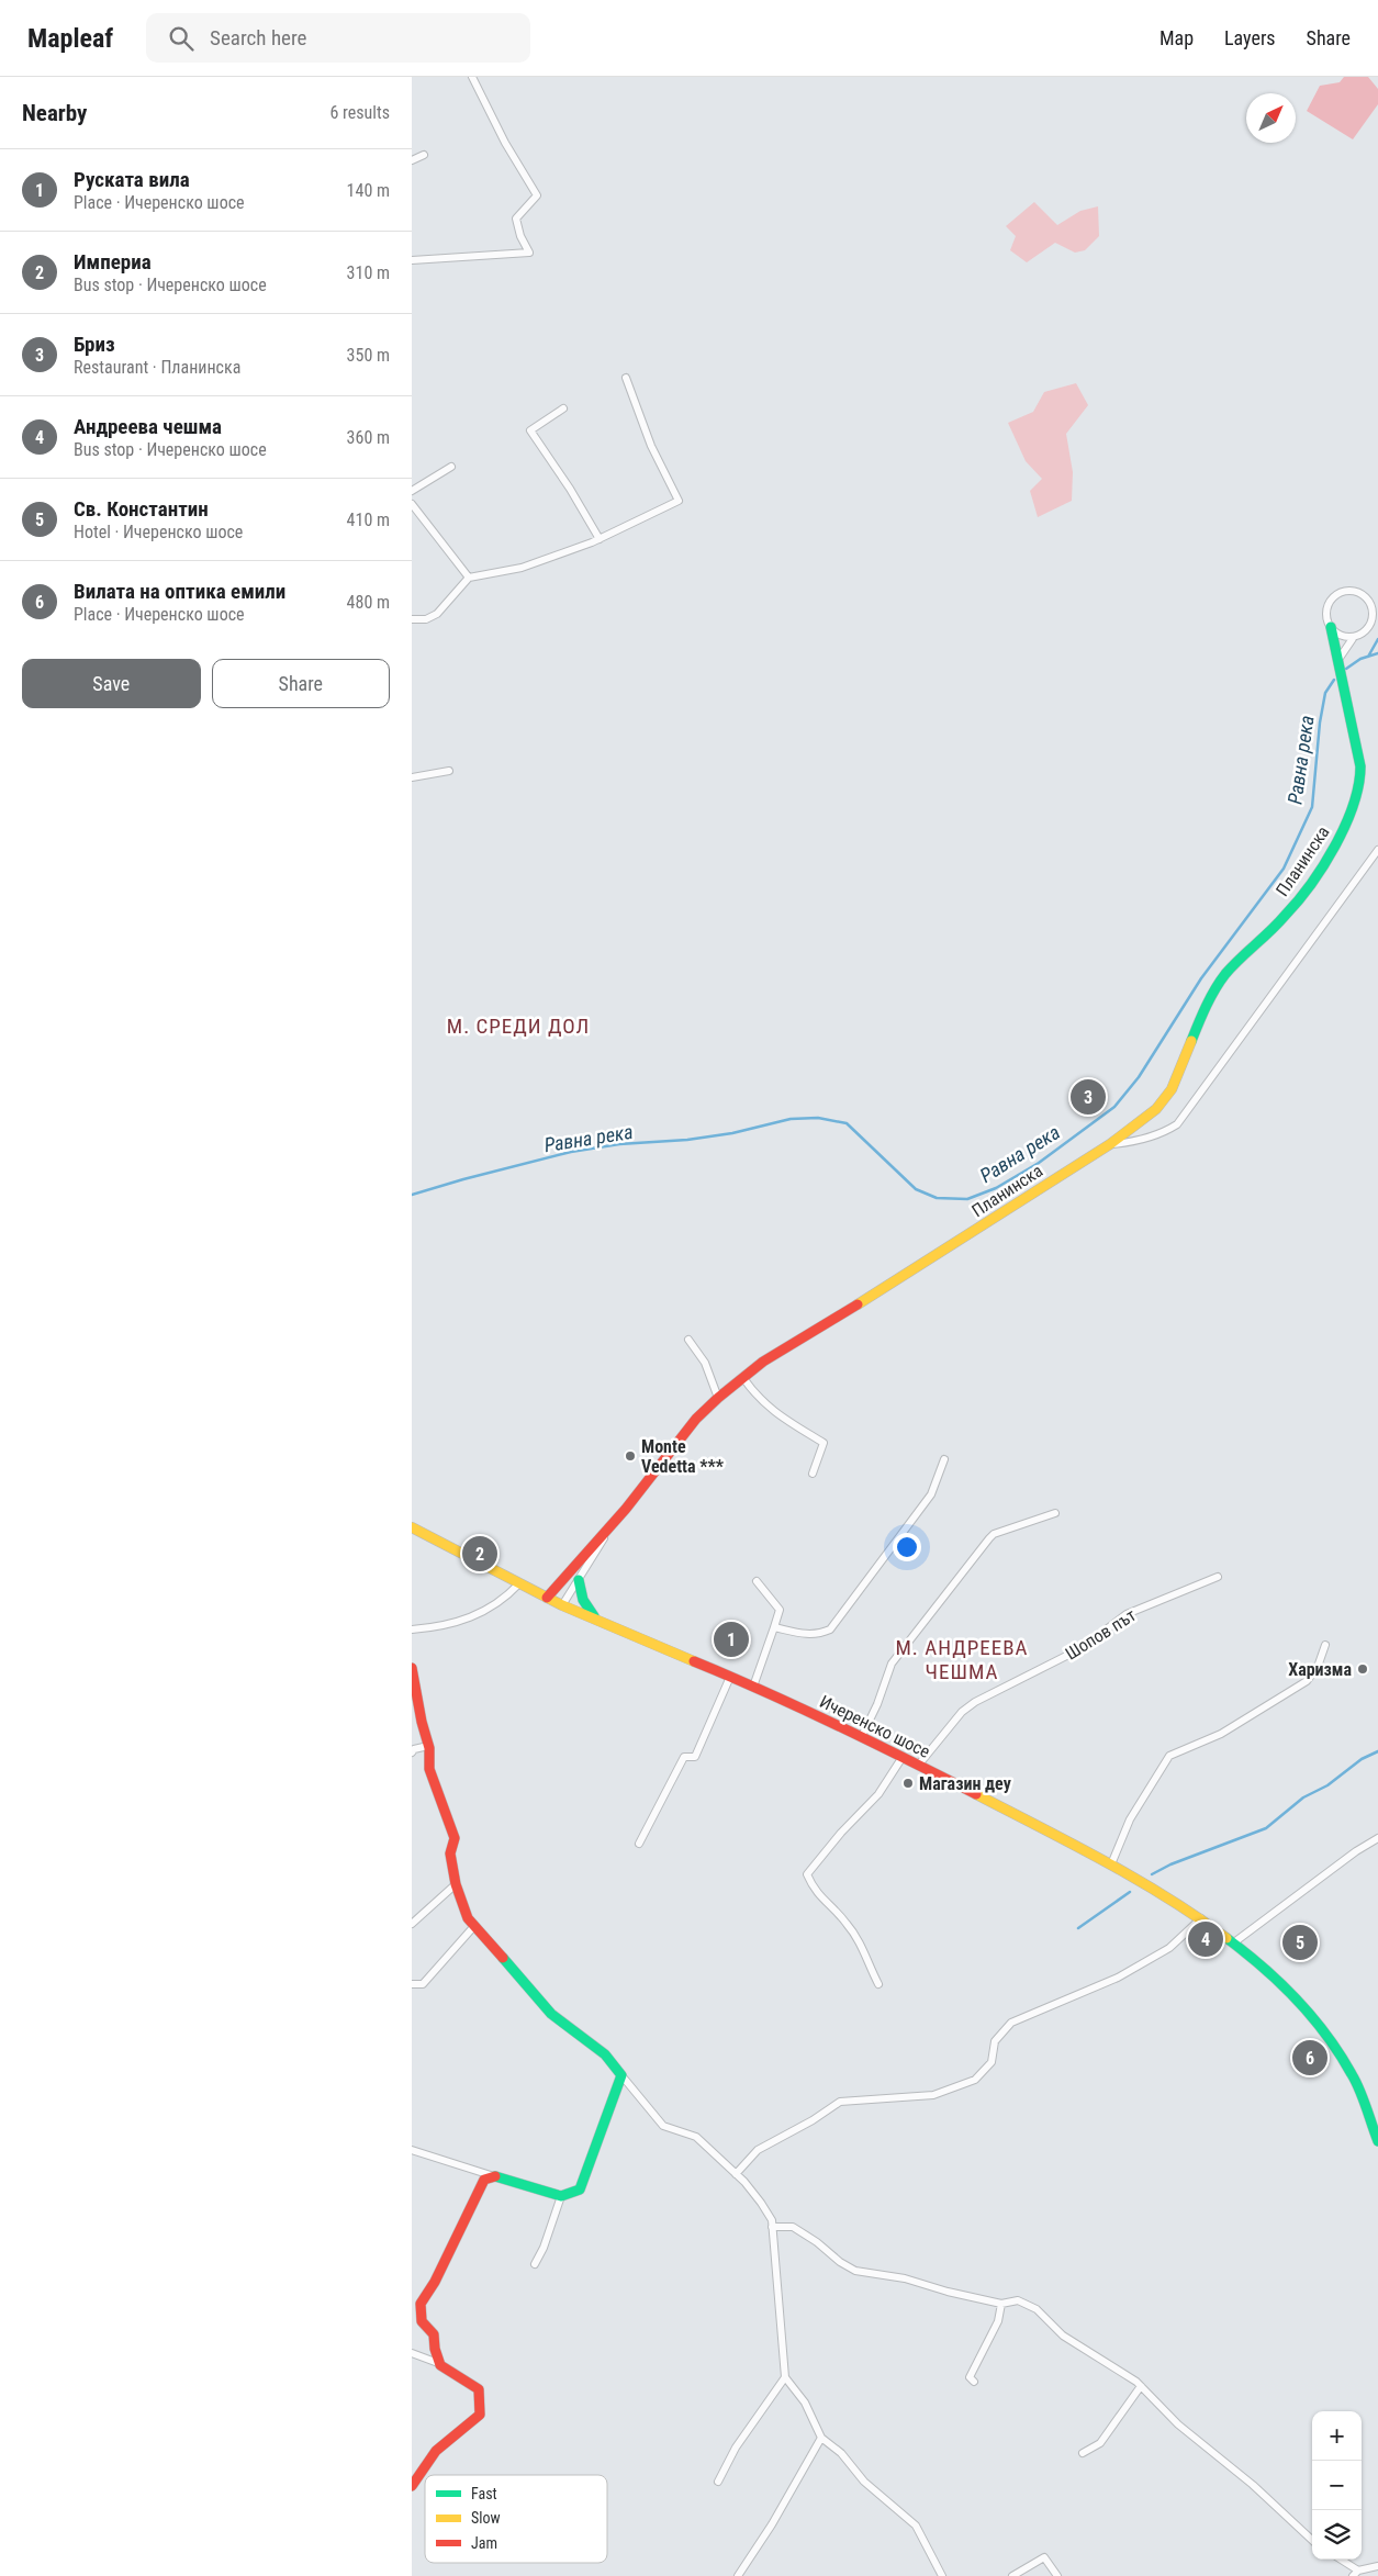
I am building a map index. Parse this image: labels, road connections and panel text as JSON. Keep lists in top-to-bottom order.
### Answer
{
  "streets": {
    "street": ["Планинска", "Шопов път", "Ичеренско шосе"]
  },
  "crossings": [
    ["Планинска", "Ичеренско шосе"],
    ["Шопов път", "Ичеренско шосе"]
  ],
  "districts": ["М. СРЕДИ ДОЛ", "М. АНДРЕЕВА ЧЕШМА"],
  "water": ["Равна река"],
  "places": ["Monte Vedetta ***", "Харизма", "Магазин деу"],
  "legend": ["Fast", "Slow", "Jam"],
  "north": "top right",
  "page": {
    "header": "Mapleaf",
    "search": "Search here",
    "nav": ["Map", "Layers", "Share"],
    "heading": ["Nearby", "6 results"],
    "list": [
      {
        "mark": "1",
        "name": "Руската вила",
        "note": "Place · Ичеренско шосе",
        "value": "140 m"
      },
      {
        "mark": "2",
        "name": "Империа",
        "note": "Bus stop · Ичеренско шосе",
        "value": "310 m"
      },
      {
        "mark": "3",
        "name": "Бриз",
        "note": "Restaurant · Планинска",
        "value": "350 m"
      },
      {
        "mark": "4",
        "name": "Андреева чешма",
        "note": "Bus stop · Ичеренско шосе",
        "value": "360 m"
      },
      {
        "mark": "5",
        "name": "Св. Константин",
        "note": "Hotel · Ичеренско шосе",
        "value": "410 m"
      },
      {
        "mark": "6",
        "name": "Вилата на оптика емили",
        "note": "Place · Ичеренско шосе",
        "value": "480 m"
      }
    ],
    "buttons": ["Save", "Share"],
    "pins": [
      "3",
      "2",
      "1",
      "4",
      "5",
      "6"
    ],
    "map_buttons": ["+", "−"]
  }
}
